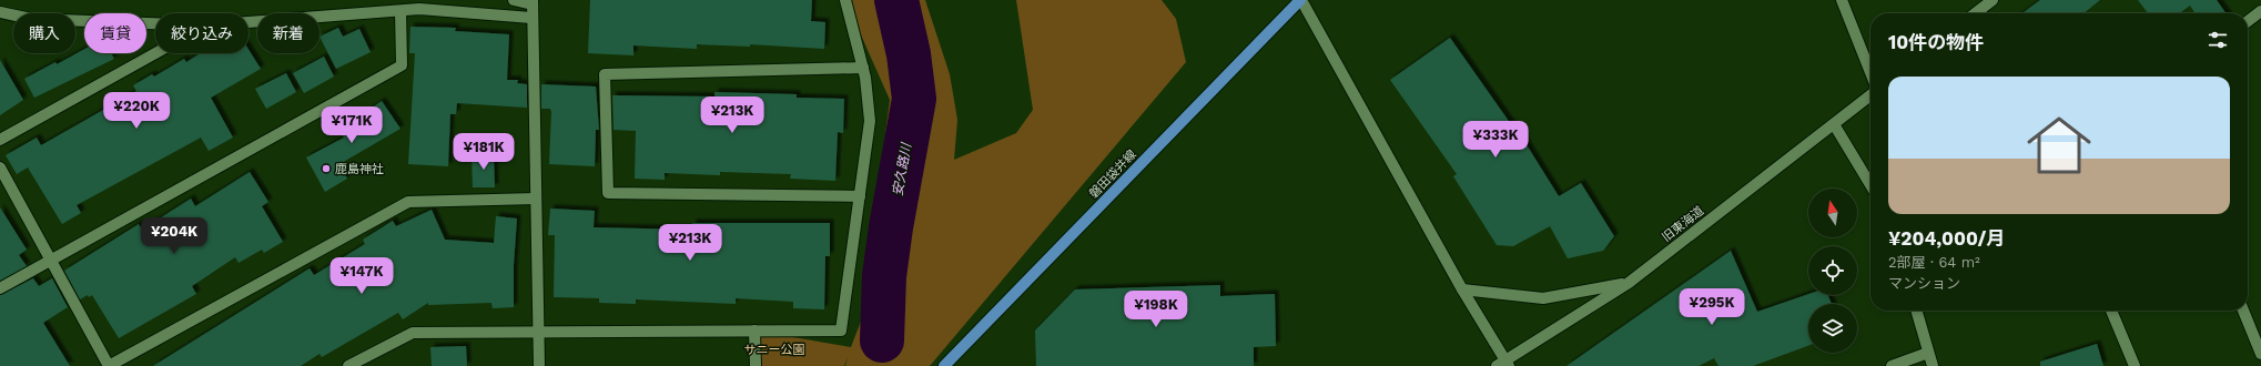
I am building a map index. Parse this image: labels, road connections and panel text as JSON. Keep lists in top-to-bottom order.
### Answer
{
  "streets": {
    "main road": ["磐田袋井線"],
    "street": ["旧東海道"]
  },
  "water": ["安久路川"],
  "parks": ["サニー公園"],
  "places": ["鹿島神社"],
  "north": "top",
  "page": {
    "chip": [
      "購入",
      "賃貸",
      "絞り込み",
      "新着"
    ],
    "heading": "10件の物件",
    "list": [
      {
        "name": "¥204,000/月",
        "note": "2部屋 · 64 m² · マンション"
      }
    ],
    "price": [
      "¥220K",
      "¥213K",
      "¥171K",
      "¥333K",
      "¥181K",
      "¥204K",
      "¥213K",
      "¥147K",
      "¥295K",
      "¥198K"
    ]
  }
}
